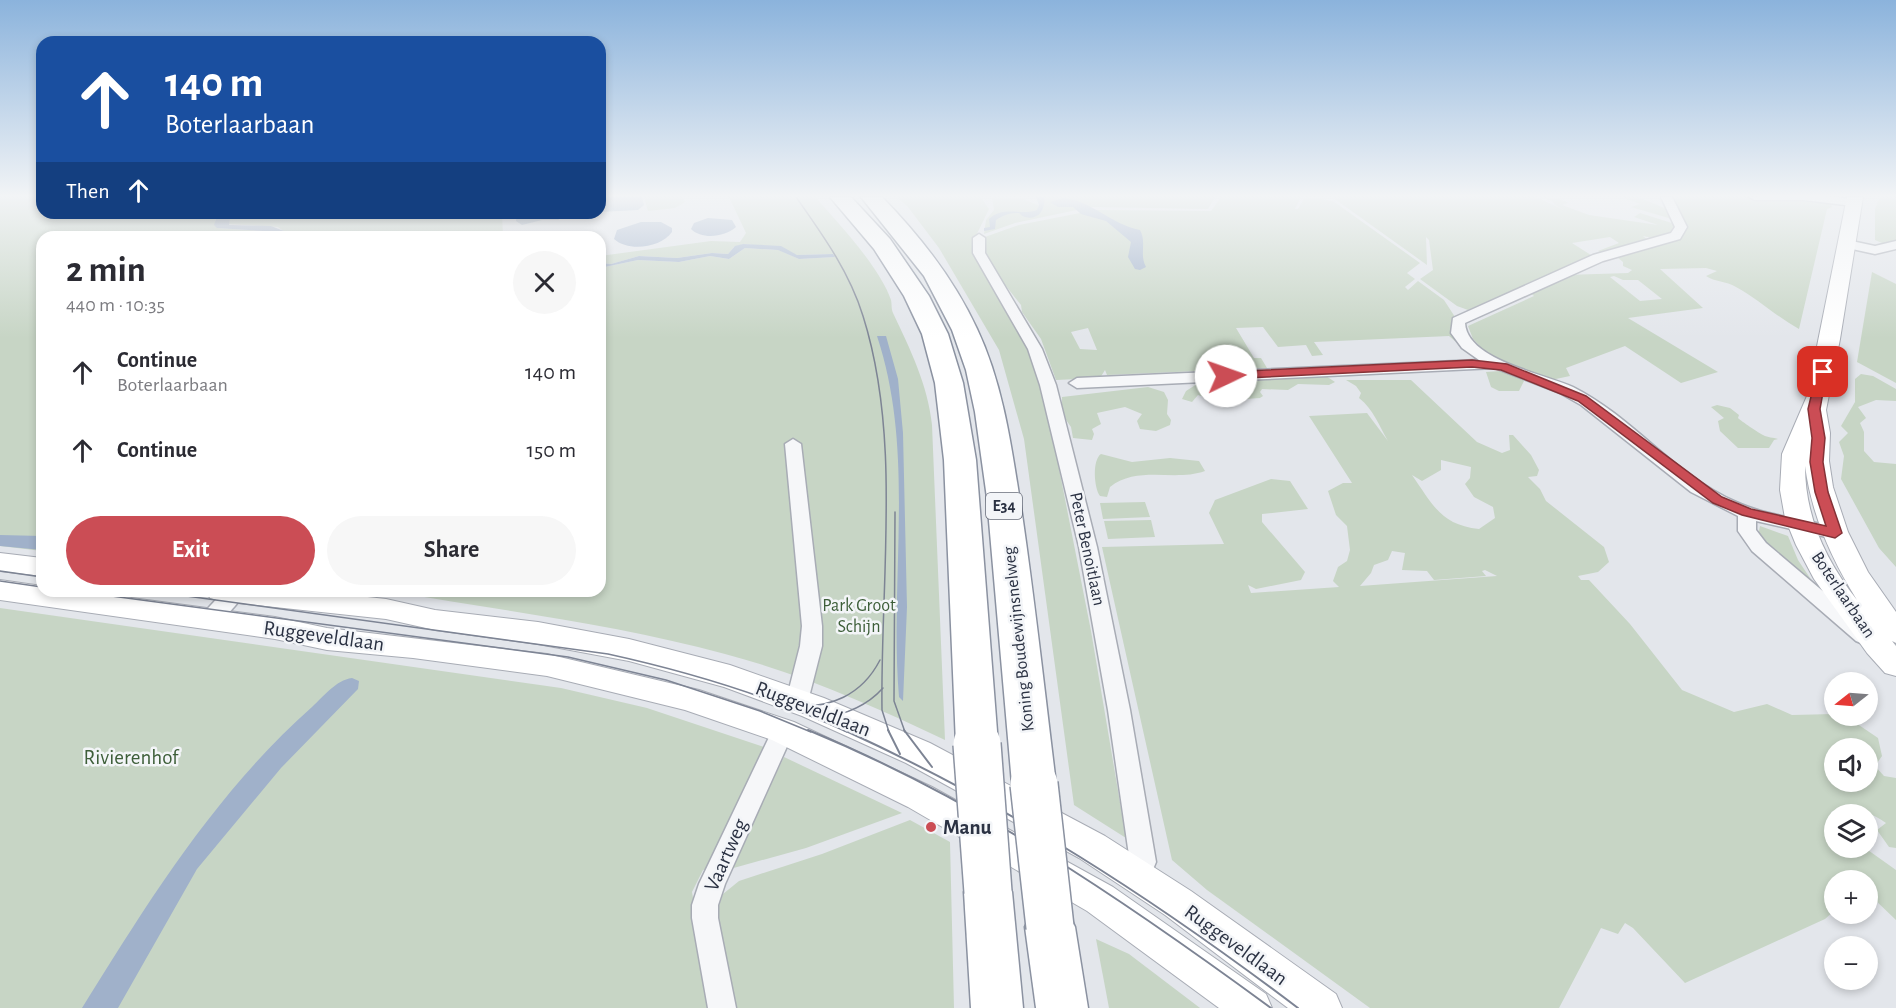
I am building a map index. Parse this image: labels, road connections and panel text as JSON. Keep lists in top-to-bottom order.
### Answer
{
  "streets": {
    "highway": ["E34", "Koning Boudewijnsnelweg"],
    "street": [
      "Peter Benoitlaan",
      "Boterlaarbaan",
      "Ruggeveldlaan",
      "Vaartweg"
    ]
  },
  "crossings": [
    ["Peter Benoitlaan", "Ruggeveldlaan"],
    ["Ruggeveldlaan", "Vaartweg"]
  ],
  "parks": ["Park Groot Schijn", "Rivierenhof"],
  "places": ["Manu"],
  "north": "left",
  "page": {
    "turn": ["140 m", "Boterlaarbaan"],
    "then": "Then",
    "heading": ["2 min", "440 m · 10:35"],
    "list": [
      {
        "name": "Continue",
        "note": "Boterlaarbaan",
        "value": "140 m"
      },
      {
        "name": "Continue",
        "value": "150 m"
      }
    ],
    "buttons": ["Exit", "Share"],
    "map_buttons": ["+", "−"]
  }
}
